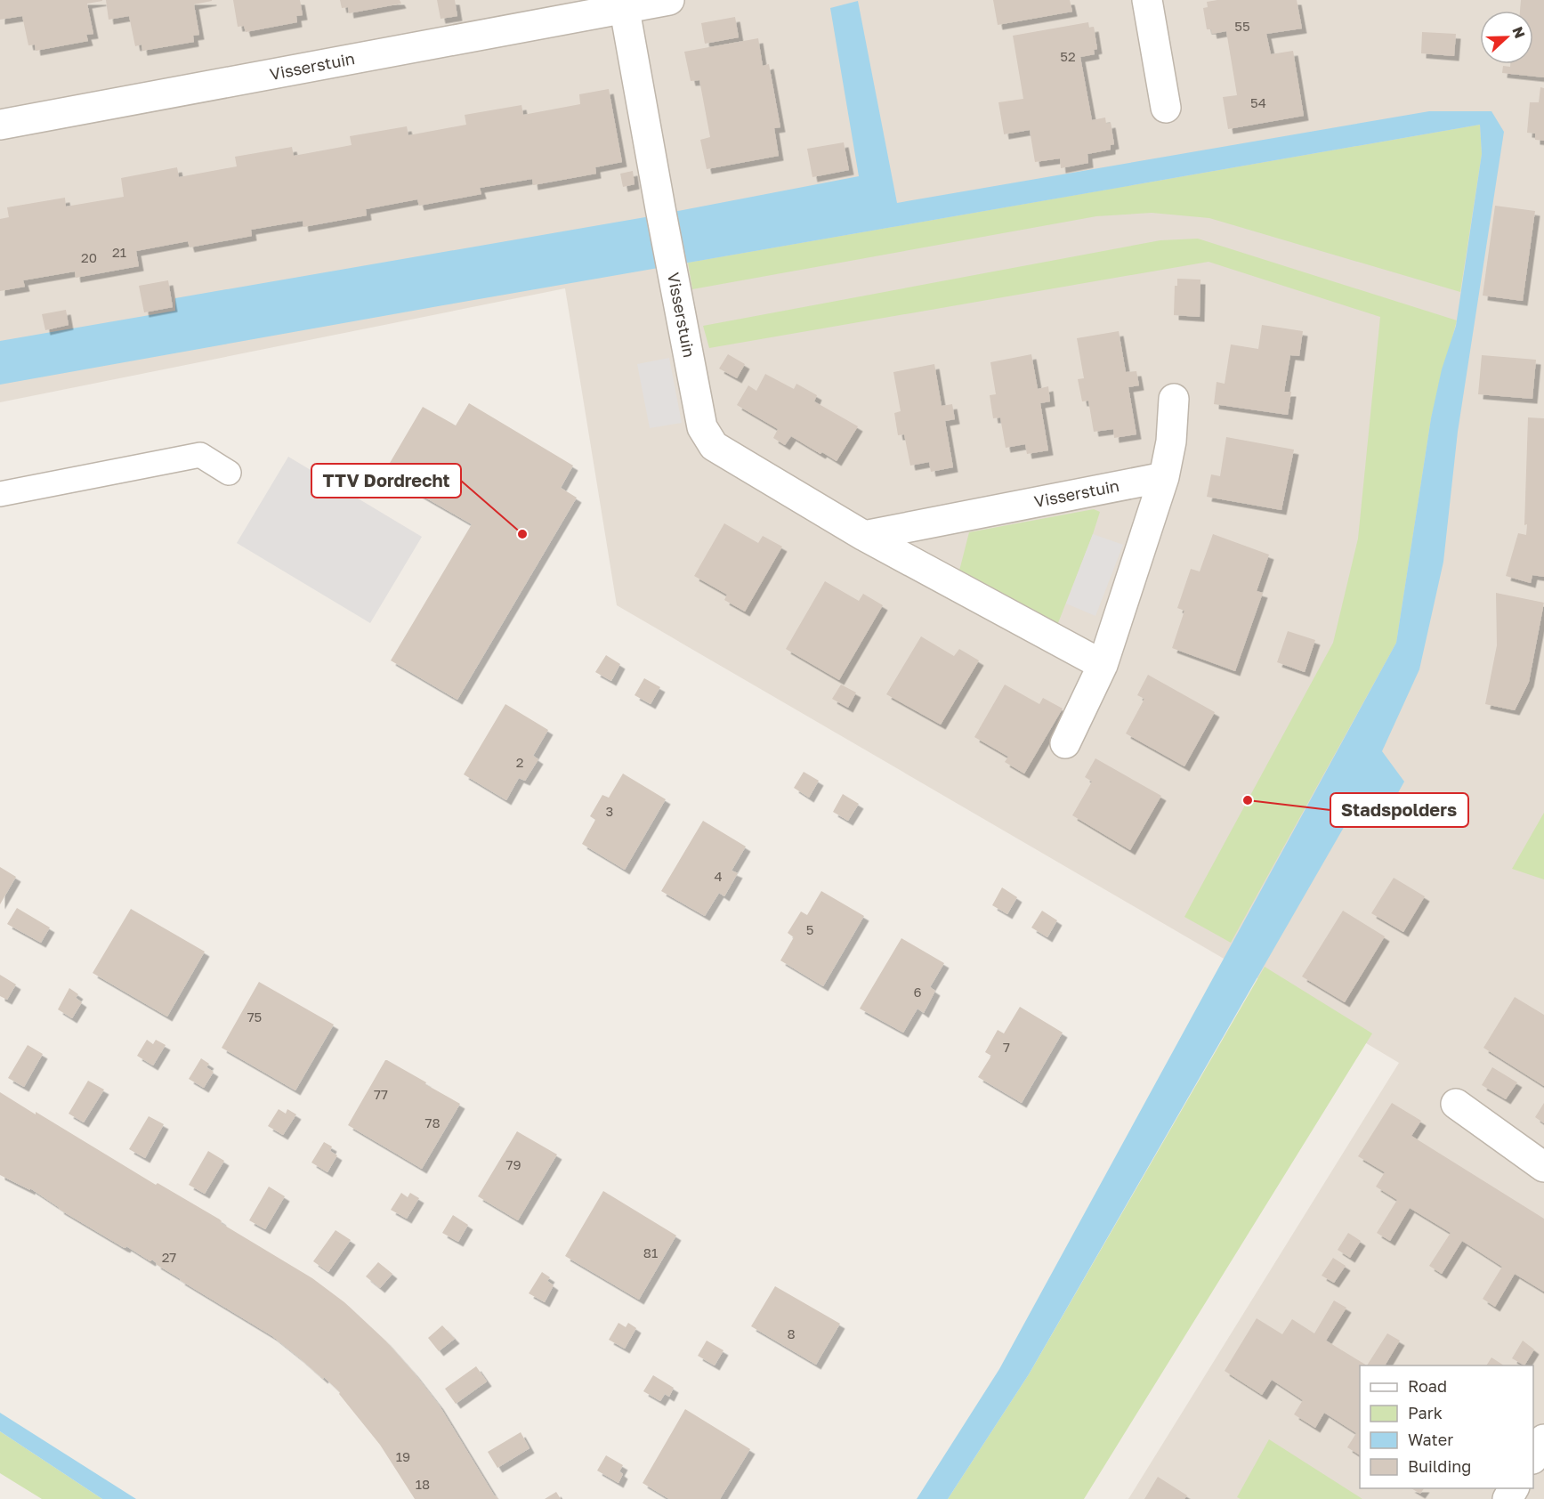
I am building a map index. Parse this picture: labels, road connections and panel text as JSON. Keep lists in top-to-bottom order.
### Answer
{
  "streets": {
    "street": ["Visserstuin"]
  },
  "places": ["TTV Dordrecht", "Stadspolders"],
  "house_numbers": [
    "55",
    "52",
    "54",
    "21",
    "20",
    "2",
    "3",
    "4",
    "5",
    "6",
    "75",
    "7",
    "77",
    "78",
    "79",
    "81",
    "27",
    "8",
    "19",
    "18"
  ],
  "legend": [
    "Road",
    "Park",
    "Water",
    "Building"
  ],
  "north": "right"
}
